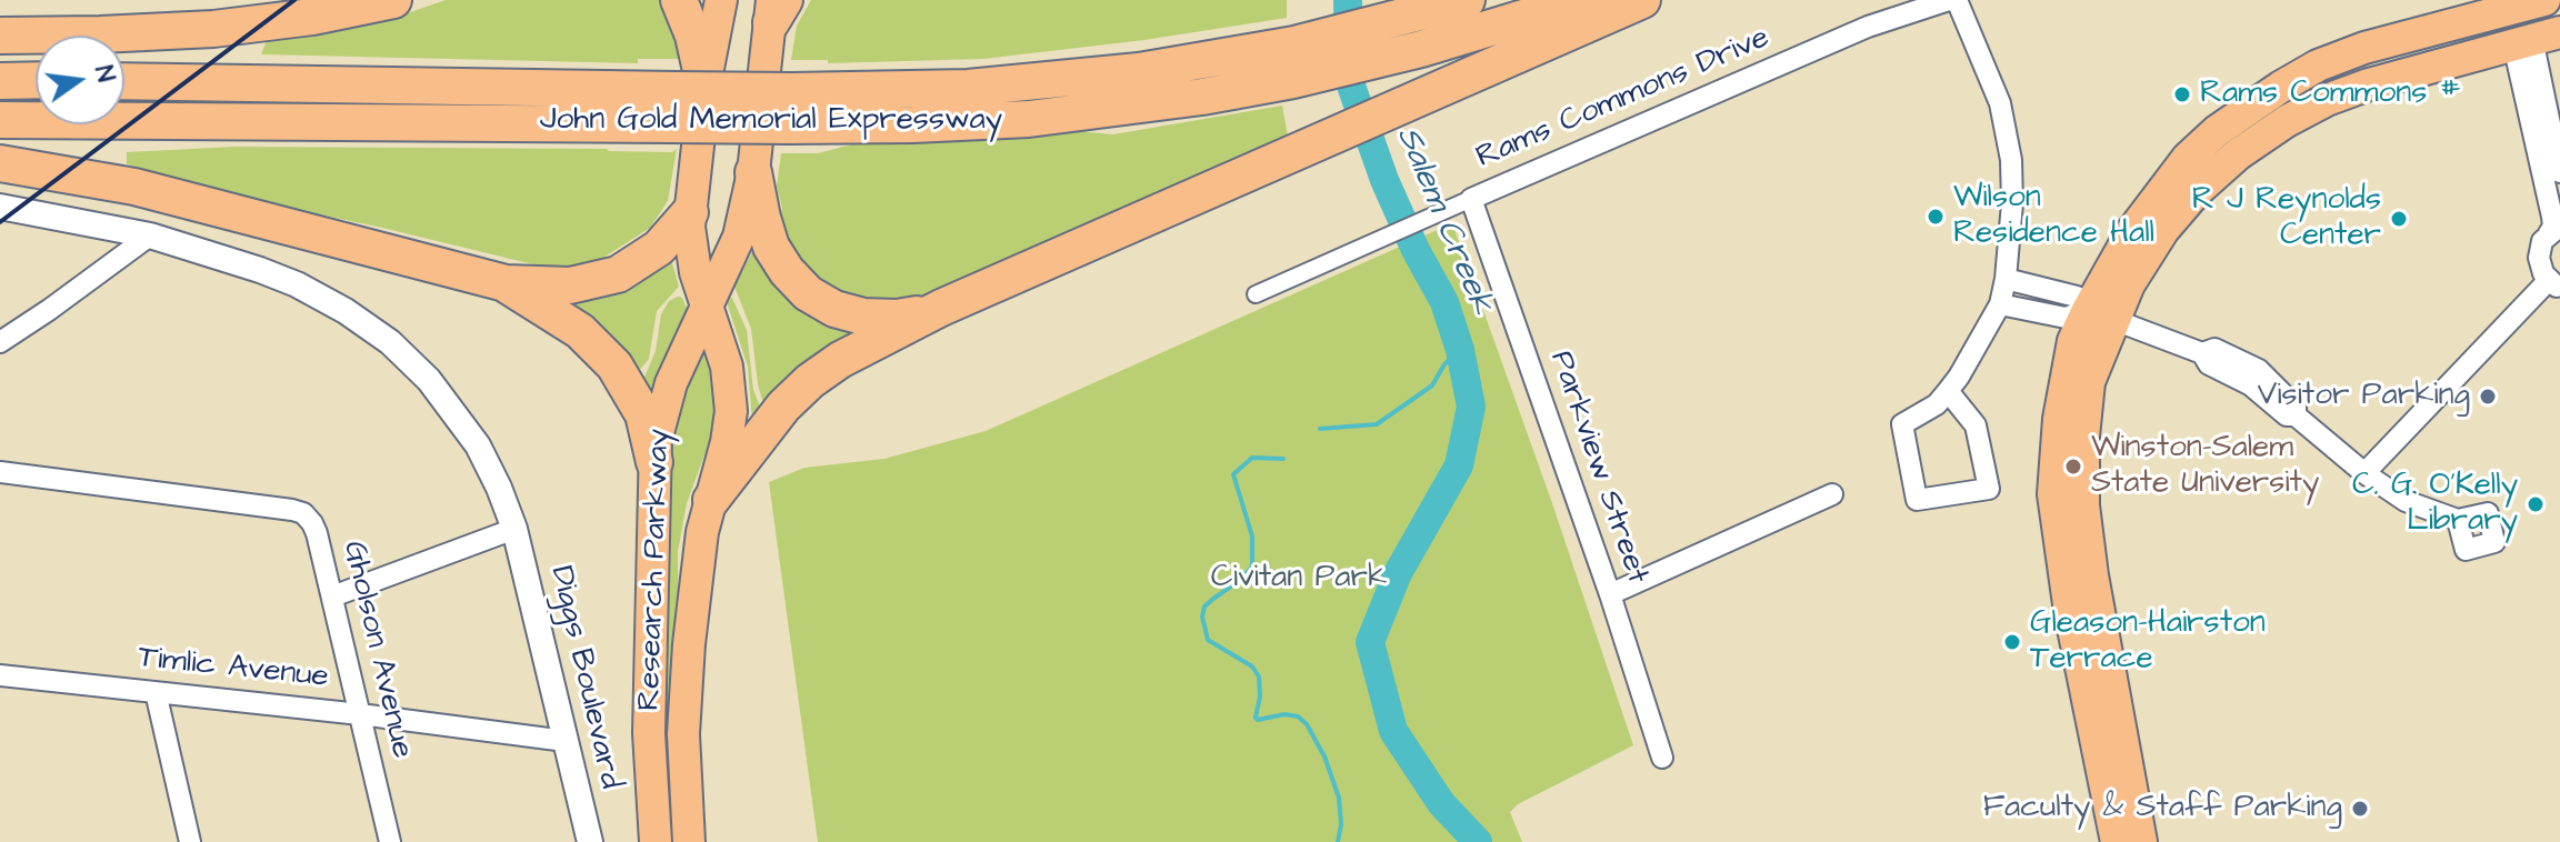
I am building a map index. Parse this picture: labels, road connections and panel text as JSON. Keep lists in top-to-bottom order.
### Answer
{
  "streets": {
    "highway": ["John Gold Memorial Expressway"],
    "main road": ["Research Parkway"],
    "street": [
      "Rams Commons Drive",
      "Parkview Street",
      "Gholson Avenue",
      "Timlic Avenue",
      "Diggs Boulevard"
    ]
  },
  "crossings": [
    ["Rams Commons Drive", "Parkview Street"],
    ["John Gold Memorial Expressway", "Research Parkway"],
    ["Gholson Avenue", "Timlic Avenue"],
    ["Timlic Avenue", "Diggs Boulevard"]
  ],
  "water": ["Salem Creek"],
  "parks": ["Civitan Park"],
  "places": [
    "Rams Commons #",
    "Wilson Residence Hall",
    "R J Reynolds Center",
    "Visitor Parking",
    "Winston-Salem State University",
    "C. G. O'Kelly Library",
    "Gleason-Hairston Terrace",
    "Faculty & Staff Parking"
  ],
  "north": "right"
}
